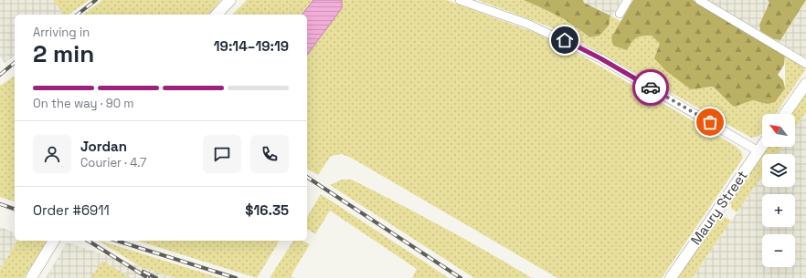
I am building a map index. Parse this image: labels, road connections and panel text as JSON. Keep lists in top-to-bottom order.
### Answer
{
  "streets": {
    "main road": ["Maury Street"]
  },
  "north": "top left",
  "page": {
    "heading": ["2 min", "Arriving in", "19:14–19:19"],
    "panel": [
      "Jordan",
      "Courier · 4.7",
      "Order #6911",
      "$16.35"
    ],
    "bar": "On the way · 90 m",
    "map_buttons": ["+", "−"]
  }
}
